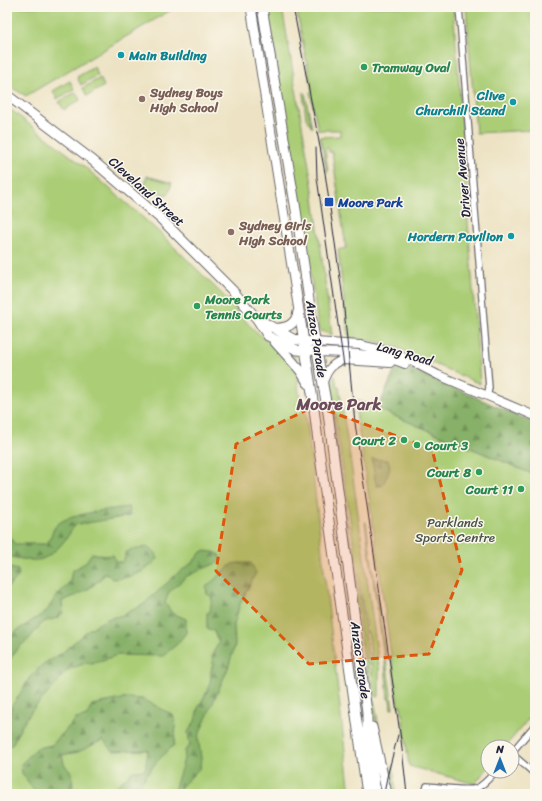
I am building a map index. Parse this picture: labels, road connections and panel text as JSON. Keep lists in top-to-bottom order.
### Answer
{
  "streets": {
    "main road": ["Cleveland Street", "Anzac Parade"],
    "street": ["Driver Avenue", "Lang Road"]
  },
  "crossings": [
    ["Driver Avenue", "Lang Road"],
    ["Cleveland Street", "Anzac Parade"],
    ["Cleveland Street", "Lang Road"],
    ["Anzac Parade", "Lang Road"]
  ],
  "districts": ["Moore Park"],
  "parks": ["Parklands Sports Centre"],
  "places": {
    "other": [
      "Main Building",
      "Tramway Oval",
      "Sydney Boys High School",
      "Clive Churchill Stand",
      "Sydney Girls High School",
      "Hordern Pavilion",
      "Moore Park Tennis Courts",
      "Court 2",
      "Court 3",
      "Court 8",
      "Court 11"
    ],
    "transit": ["Moore Park"]
  },
  "north": "top"
}
